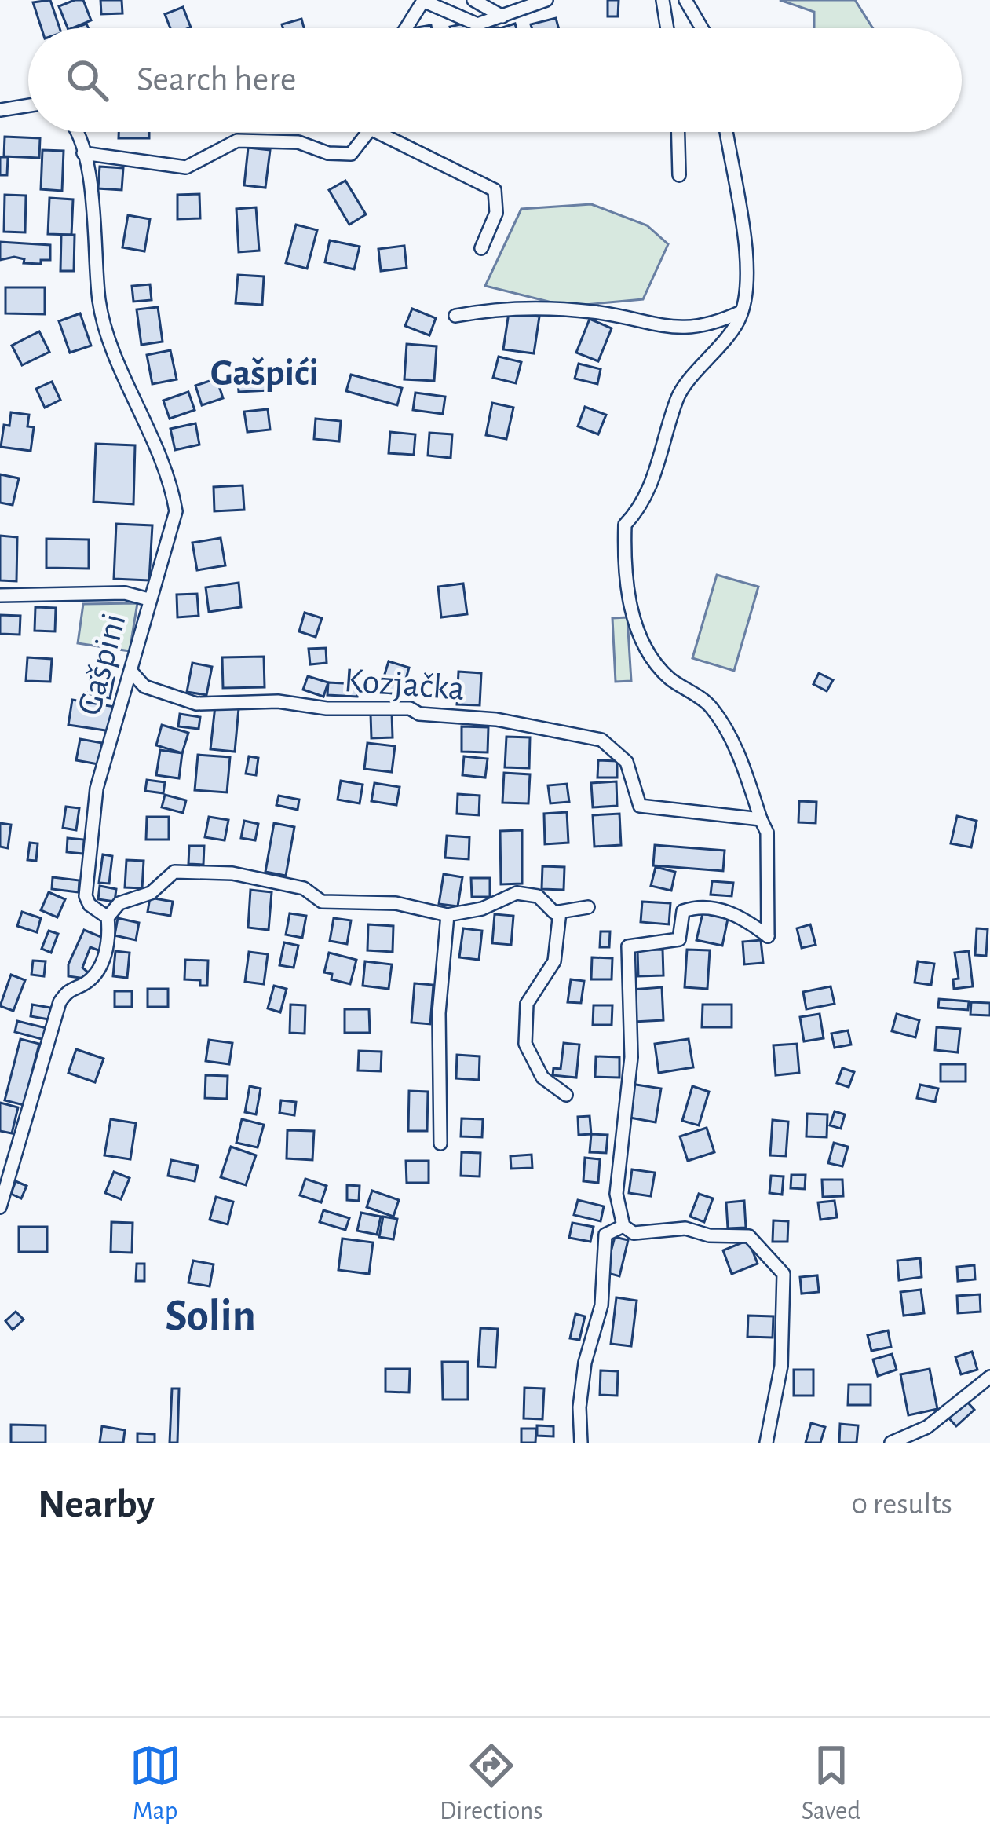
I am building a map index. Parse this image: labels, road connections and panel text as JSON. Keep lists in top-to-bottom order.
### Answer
{
  "streets": {
    "street": ["Gašpini", "Kozjačka"]
  },
  "crossings": [
    ["Gašpini", "Kozjačka"]
  ],
  "districts": ["Gašpići", "Solin"],
  "page": {
    "search": "Search here",
    "heading": ["Nearby", "0 results"],
    "nav": ["Map", "Directions", "Saved"]
  }
}
